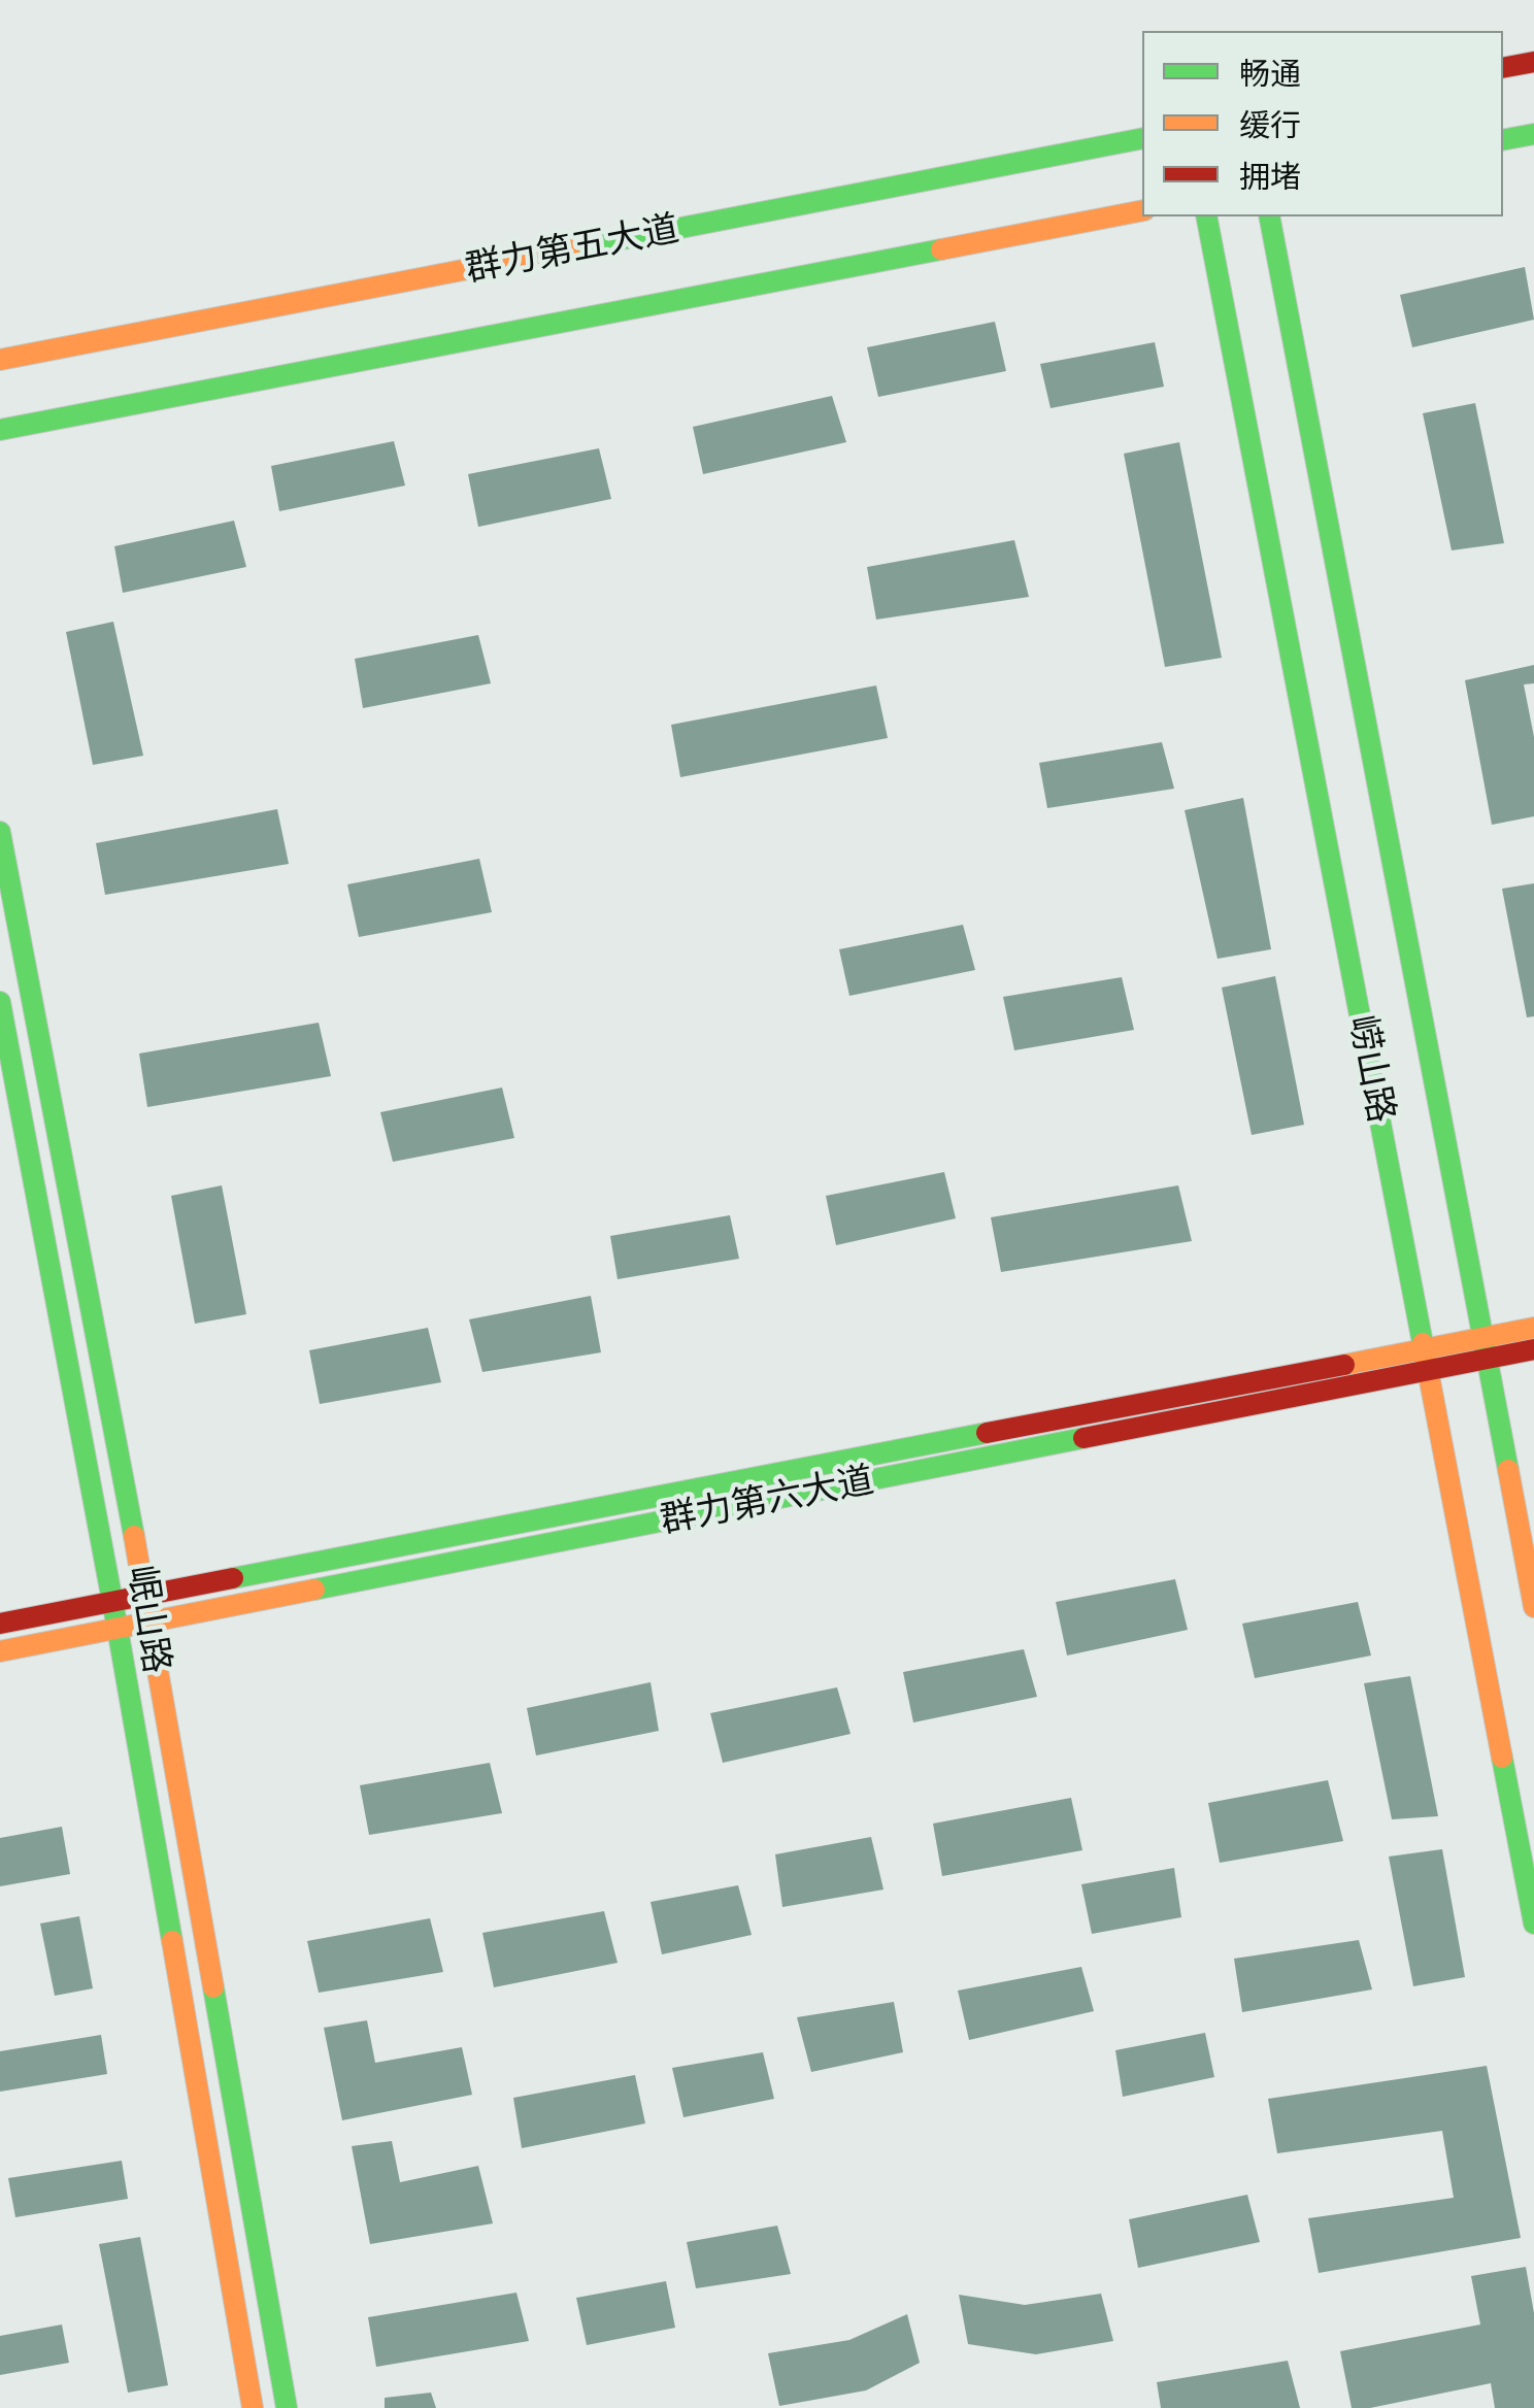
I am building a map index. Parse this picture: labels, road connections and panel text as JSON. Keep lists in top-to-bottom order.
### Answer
{
  "streets": {
    "main road": [
      "群力第五大道",
      "崂山路",
      "群力第六大道",
      "岷山路"
    ]
  },
  "crossings": [
    ["崂山路", "群力第六大道"],
    ["群力第六大道", "岷山路"]
  ],
  "legend": ["畅通", "缓行", "拥堵"]
}
